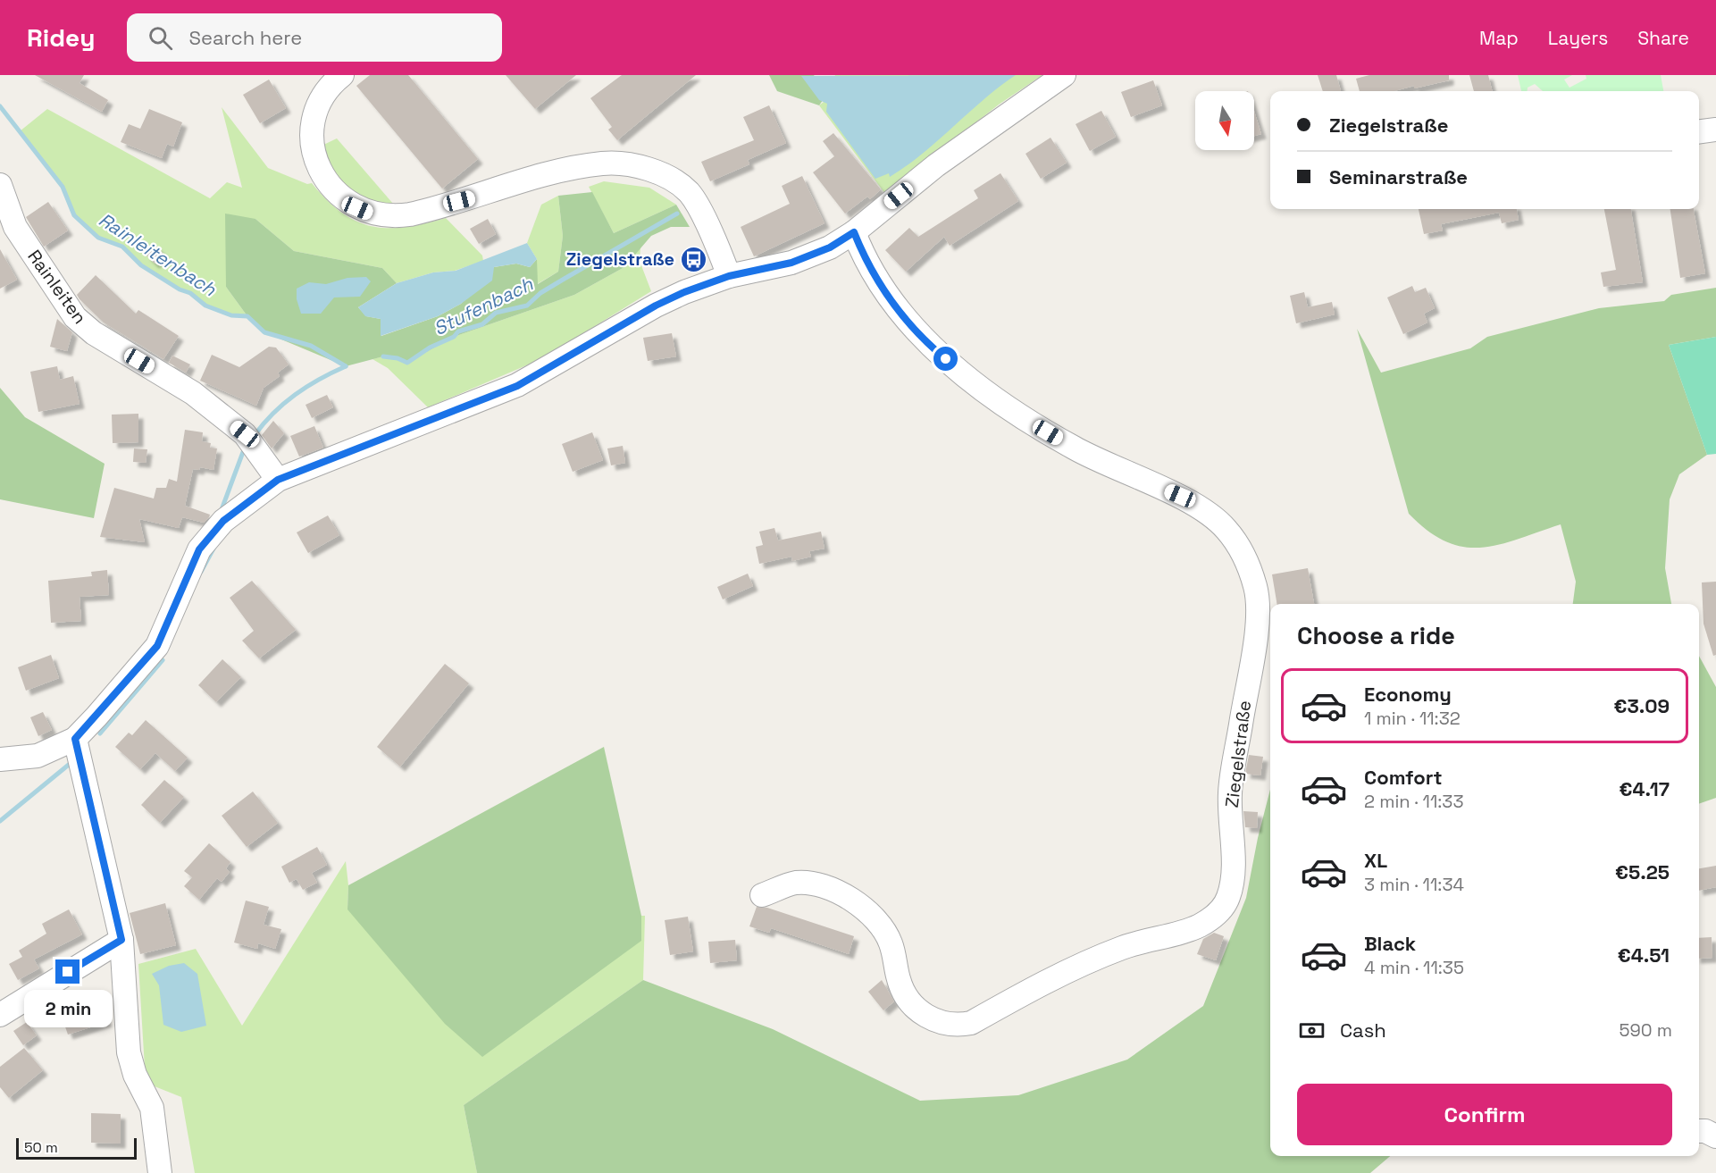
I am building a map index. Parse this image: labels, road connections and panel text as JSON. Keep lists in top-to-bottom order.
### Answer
{
  "streets": {
    "street": ["Rainleiten", "Ziegelstraße"]
  },
  "water": ["Rainleitenbach", "Stufenbach"],
  "places": {
    "bus stop": ["Ziegelstraße"]
  },
  "scale_bar": "50 m",
  "north": "bottom",
  "page": {
    "header": "Ridey",
    "search": "Search here",
    "nav": ["Map", "Layers", "Share"],
    "banner": ["Ziegelstraße", "Seminarstraße"],
    "heading": "Choose a ride",
    "list": [
      {
        "name": "Economy",
        "note": "1 min · 11:32",
        "value": "€3.09"
      },
      {
        "name": "Comfort",
        "note": "2 min · 11:33",
        "value": "€4.17"
      },
      {
        "name": "XL",
        "note": "3 min · 11:34",
        "value": "€5.25"
      },
      {
        "name": "Black",
        "note": "4 min · 11:35",
        "value": "€4.51"
      }
    ],
    "bubble": "2 min",
    "pay": ["Cash", "590 m"],
    "buttons": "Confirm",
    "scale": "50 m"
  }
}
